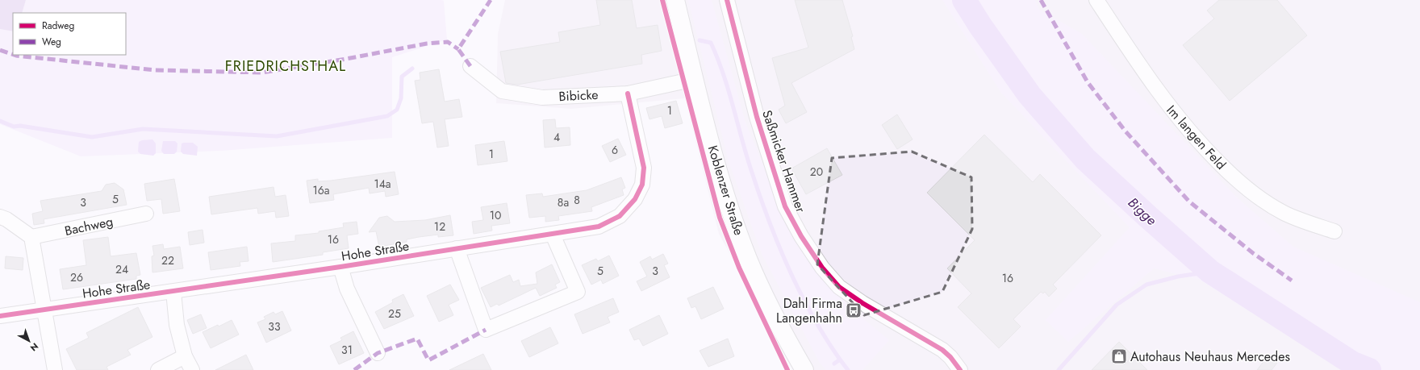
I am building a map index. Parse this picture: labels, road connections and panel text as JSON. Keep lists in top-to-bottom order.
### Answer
{
  "streets": {
    "main road": ["Koblenzer Straße"],
    "street": [
      "Bibicke",
      "Im langen Feld",
      "Saßmicker Hammer",
      "Bachweg",
      "Hohe Straße"
    ]
  },
  "crossings": [
    ["Bibicke", "Koblenzer Straße"],
    ["Bibicke", "Hohe Straße"]
  ],
  "districts": ["FRIEDRICHSTHAL"],
  "water": ["Bigge"],
  "places": {
    "bus stop": ["Dahl Firma Langenhahn"],
    "shop": ["Autohaus Neuhaus Mercedes"]
  },
  "house_numbers": [
    "1",
    "4",
    "6",
    "1",
    "20",
    "14a",
    "16a",
    "5",
    "8",
    "3",
    "8a",
    "10",
    "12",
    "16",
    "22",
    "24",
    "5",
    "3",
    "26",
    "16",
    "25",
    "33",
    "31"
  ],
  "legend": ["Radweg", "Weg"],
  "north": "bottom right"
}
